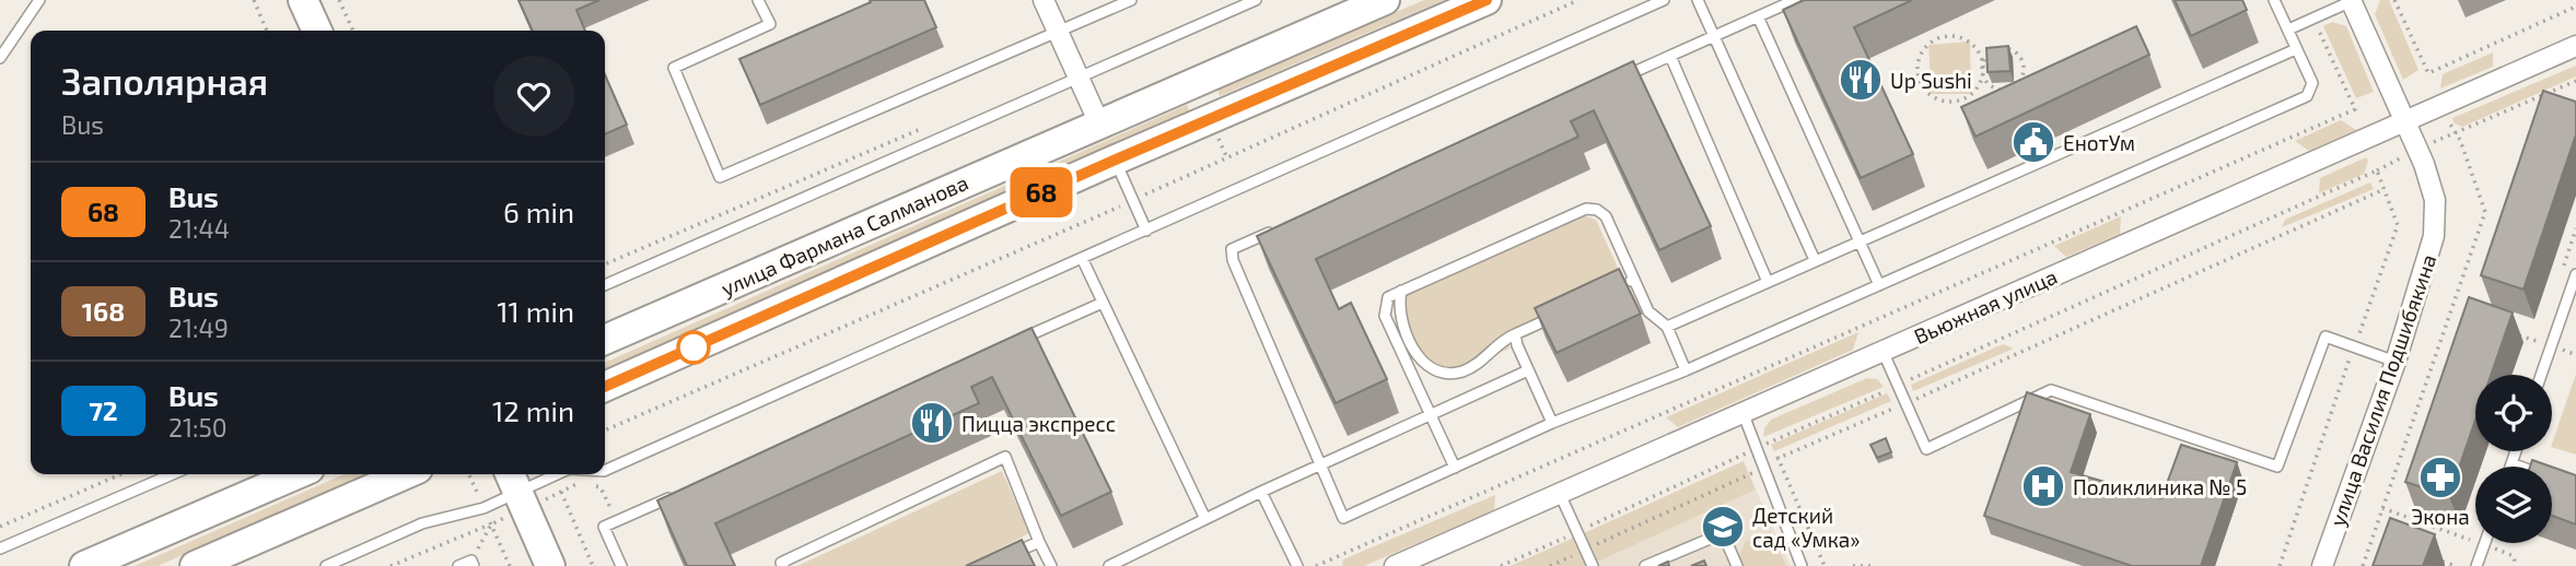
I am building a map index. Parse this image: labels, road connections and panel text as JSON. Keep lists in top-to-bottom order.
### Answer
{
  "streets": {
    "street": ["улица Фармана Салманова", "Вьюжная улица", "улица Василия Подшибякина"]
  },
  "crossings": [
    ["Вьюжная улица", "улица Василия Подшибякина"]
  ],
  "places": {
    "restaurant": ["Up Sushi", "Пицца экспресс"],
    "public building": ["ЕнотУм"],
    "pharmacy": ["Экона"],
    "hospital": ["Поликлиника № 5"],
    "school or university": ["Детский сад «Умка»"]
  },
  "lines": ["bus line 68"],
  "page": {
    "on_map": "68",
    "heading": ["Заполярная", "Bus"],
    "list": [
      {
        "mark": "68",
        "name": "Bus",
        "note": "21:44",
        "value": "6 min"
      },
      {
        "mark": "168",
        "name": "Bus",
        "note": "21:49",
        "value": "11 min"
      },
      {
        "mark": "72",
        "name": "Bus",
        "note": "21:50",
        "value": "12 min"
      }
    ]
  }
}
